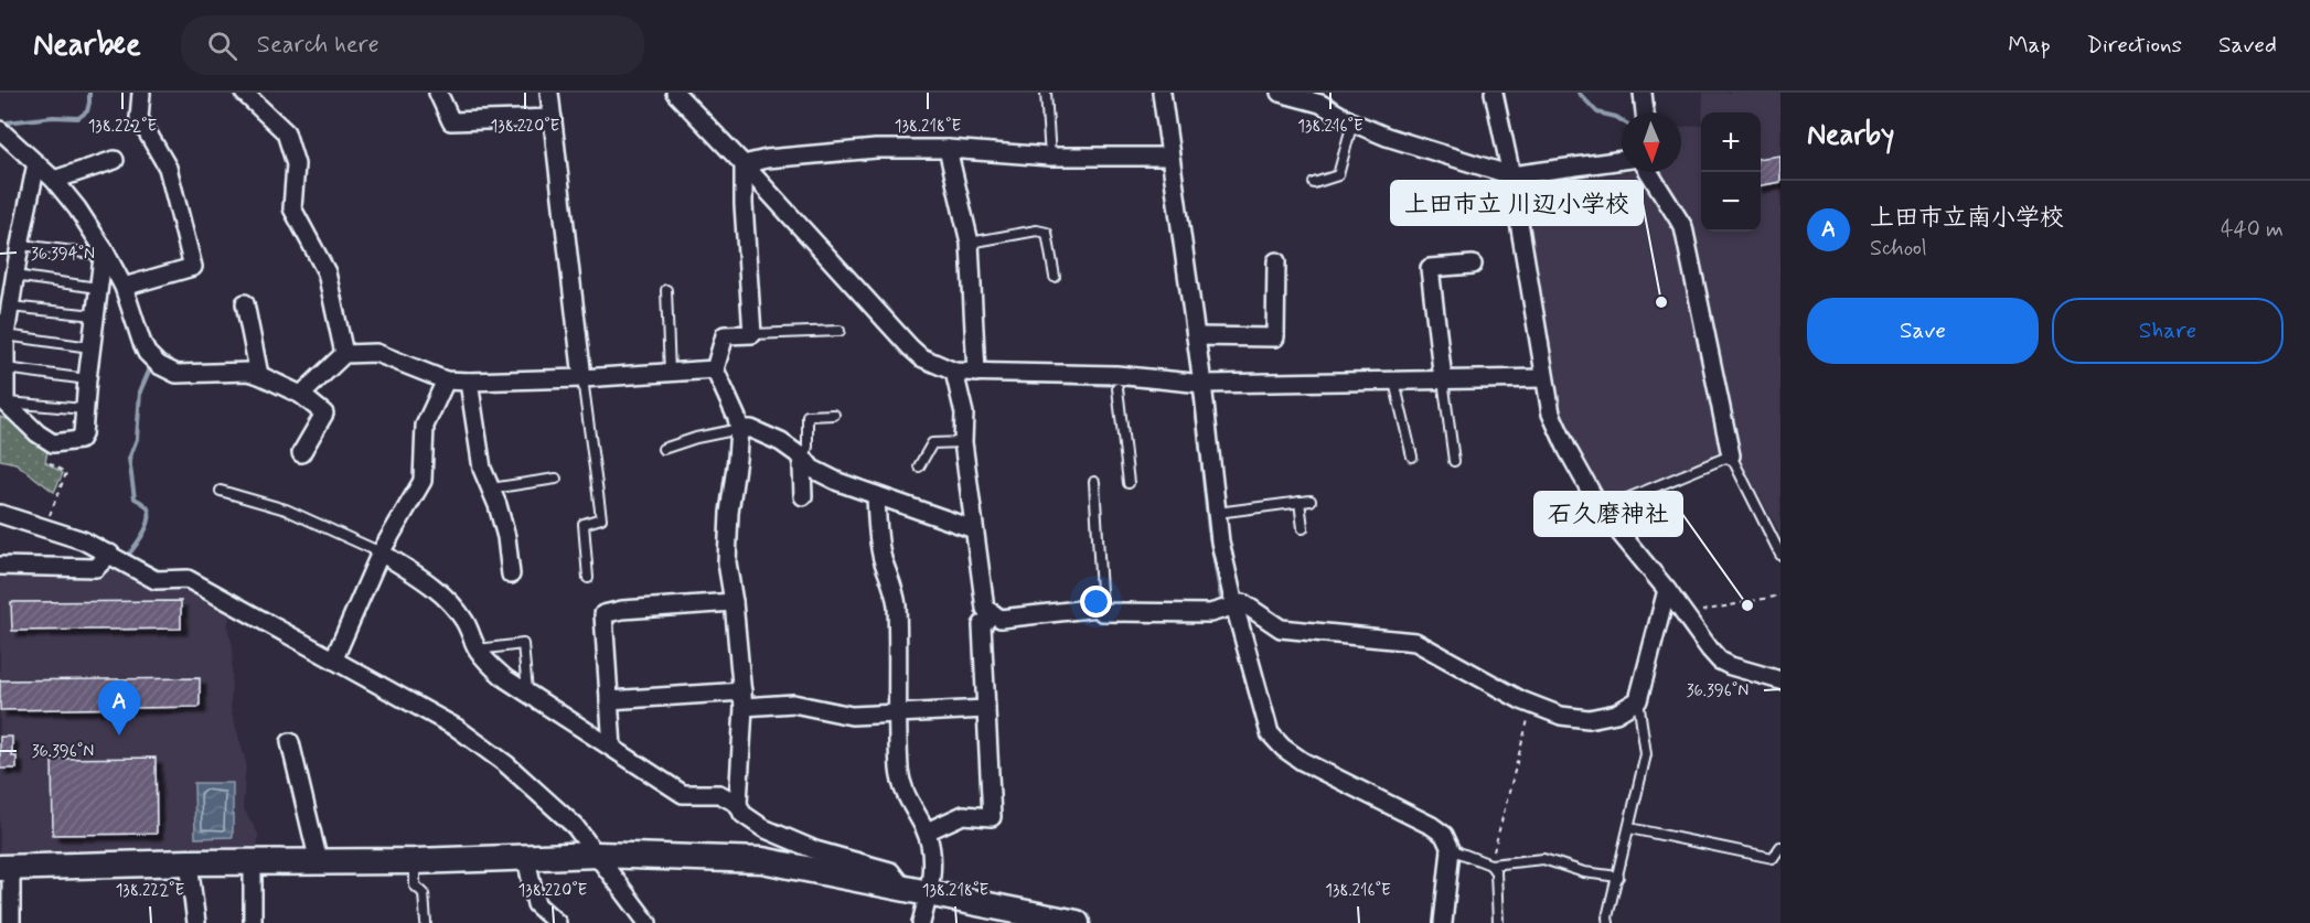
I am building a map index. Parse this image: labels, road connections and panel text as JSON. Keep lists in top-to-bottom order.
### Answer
{
  "places": ["上田市立 川辺小学校", "石久磨神社"],
  "north": "bottom",
  "page": {
    "header": "Nearbee",
    "search": "Search here",
    "nav": ["Map", "Directions", "Saved"],
    "heading": "Nearby",
    "map_buttons": ["+", "−"],
    "list": [
      {
        "mark": "A",
        "name": "上田市立南小学校",
        "note": "School",
        "value": "440 m"
      }
    ],
    "buttons": ["Save", "Share"],
    "pins": "A"
  },
  "coordinates": [
    "138.222°E",
    "138.220°E",
    "138.218°E",
    "138.216°E",
    "36.394°N",
    "36.396°N"
  ]
}
